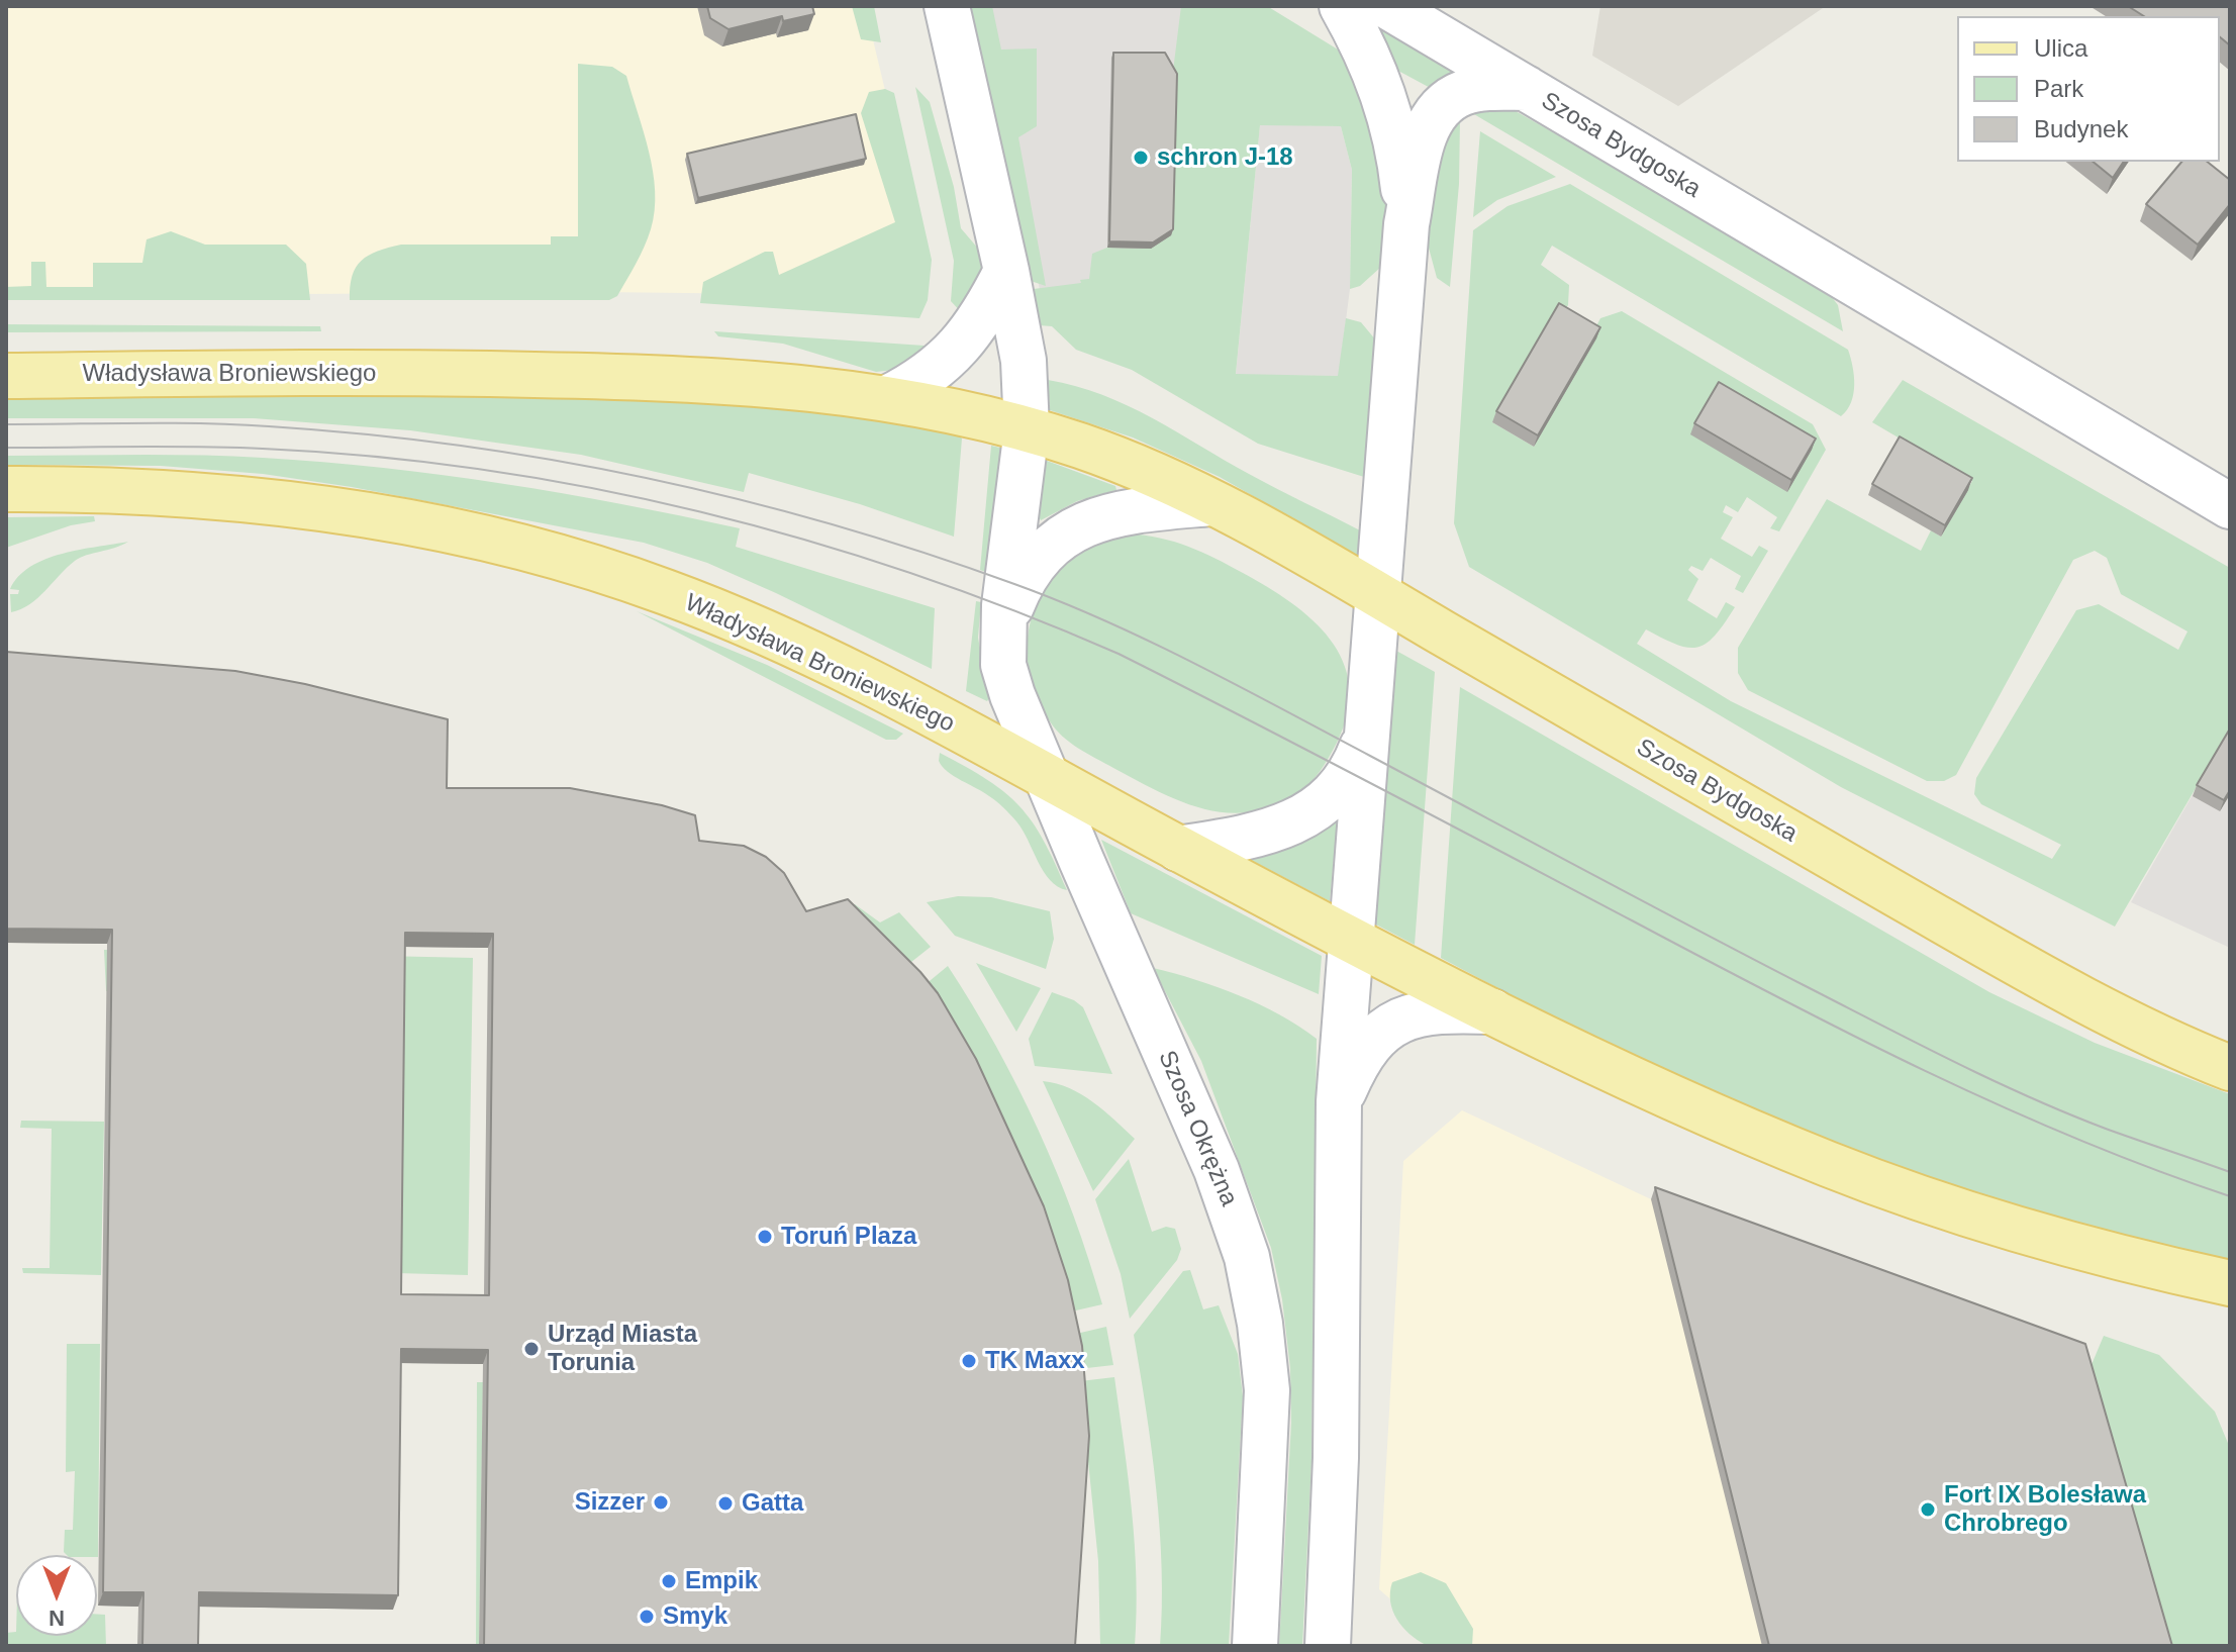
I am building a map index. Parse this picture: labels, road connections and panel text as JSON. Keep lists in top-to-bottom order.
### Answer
{
  "streets": {
    "main road": ["Szosa Bydgoska", "Władysława Broniewskiego"],
    "street": ["Szosa Okrężna"]
  },
  "crossings": [
    ["Szosa Bydgoska", "Władysława Broniewskiego"],
    ["Władysława Broniewskiego", "Szosa Okrężna"]
  ],
  "places": [
    "schron J-18",
    "Toruń Plaza",
    "Urząd Miasta Torunia",
    "TK Maxx",
    "Sizzer",
    "Gatta",
    "Fort IX Bolesława Chrobrego",
    "Empik",
    "Smyk"
  ],
  "legend": ["Ulica", "Park", "Budynek"],
  "north": "bottom"
}
